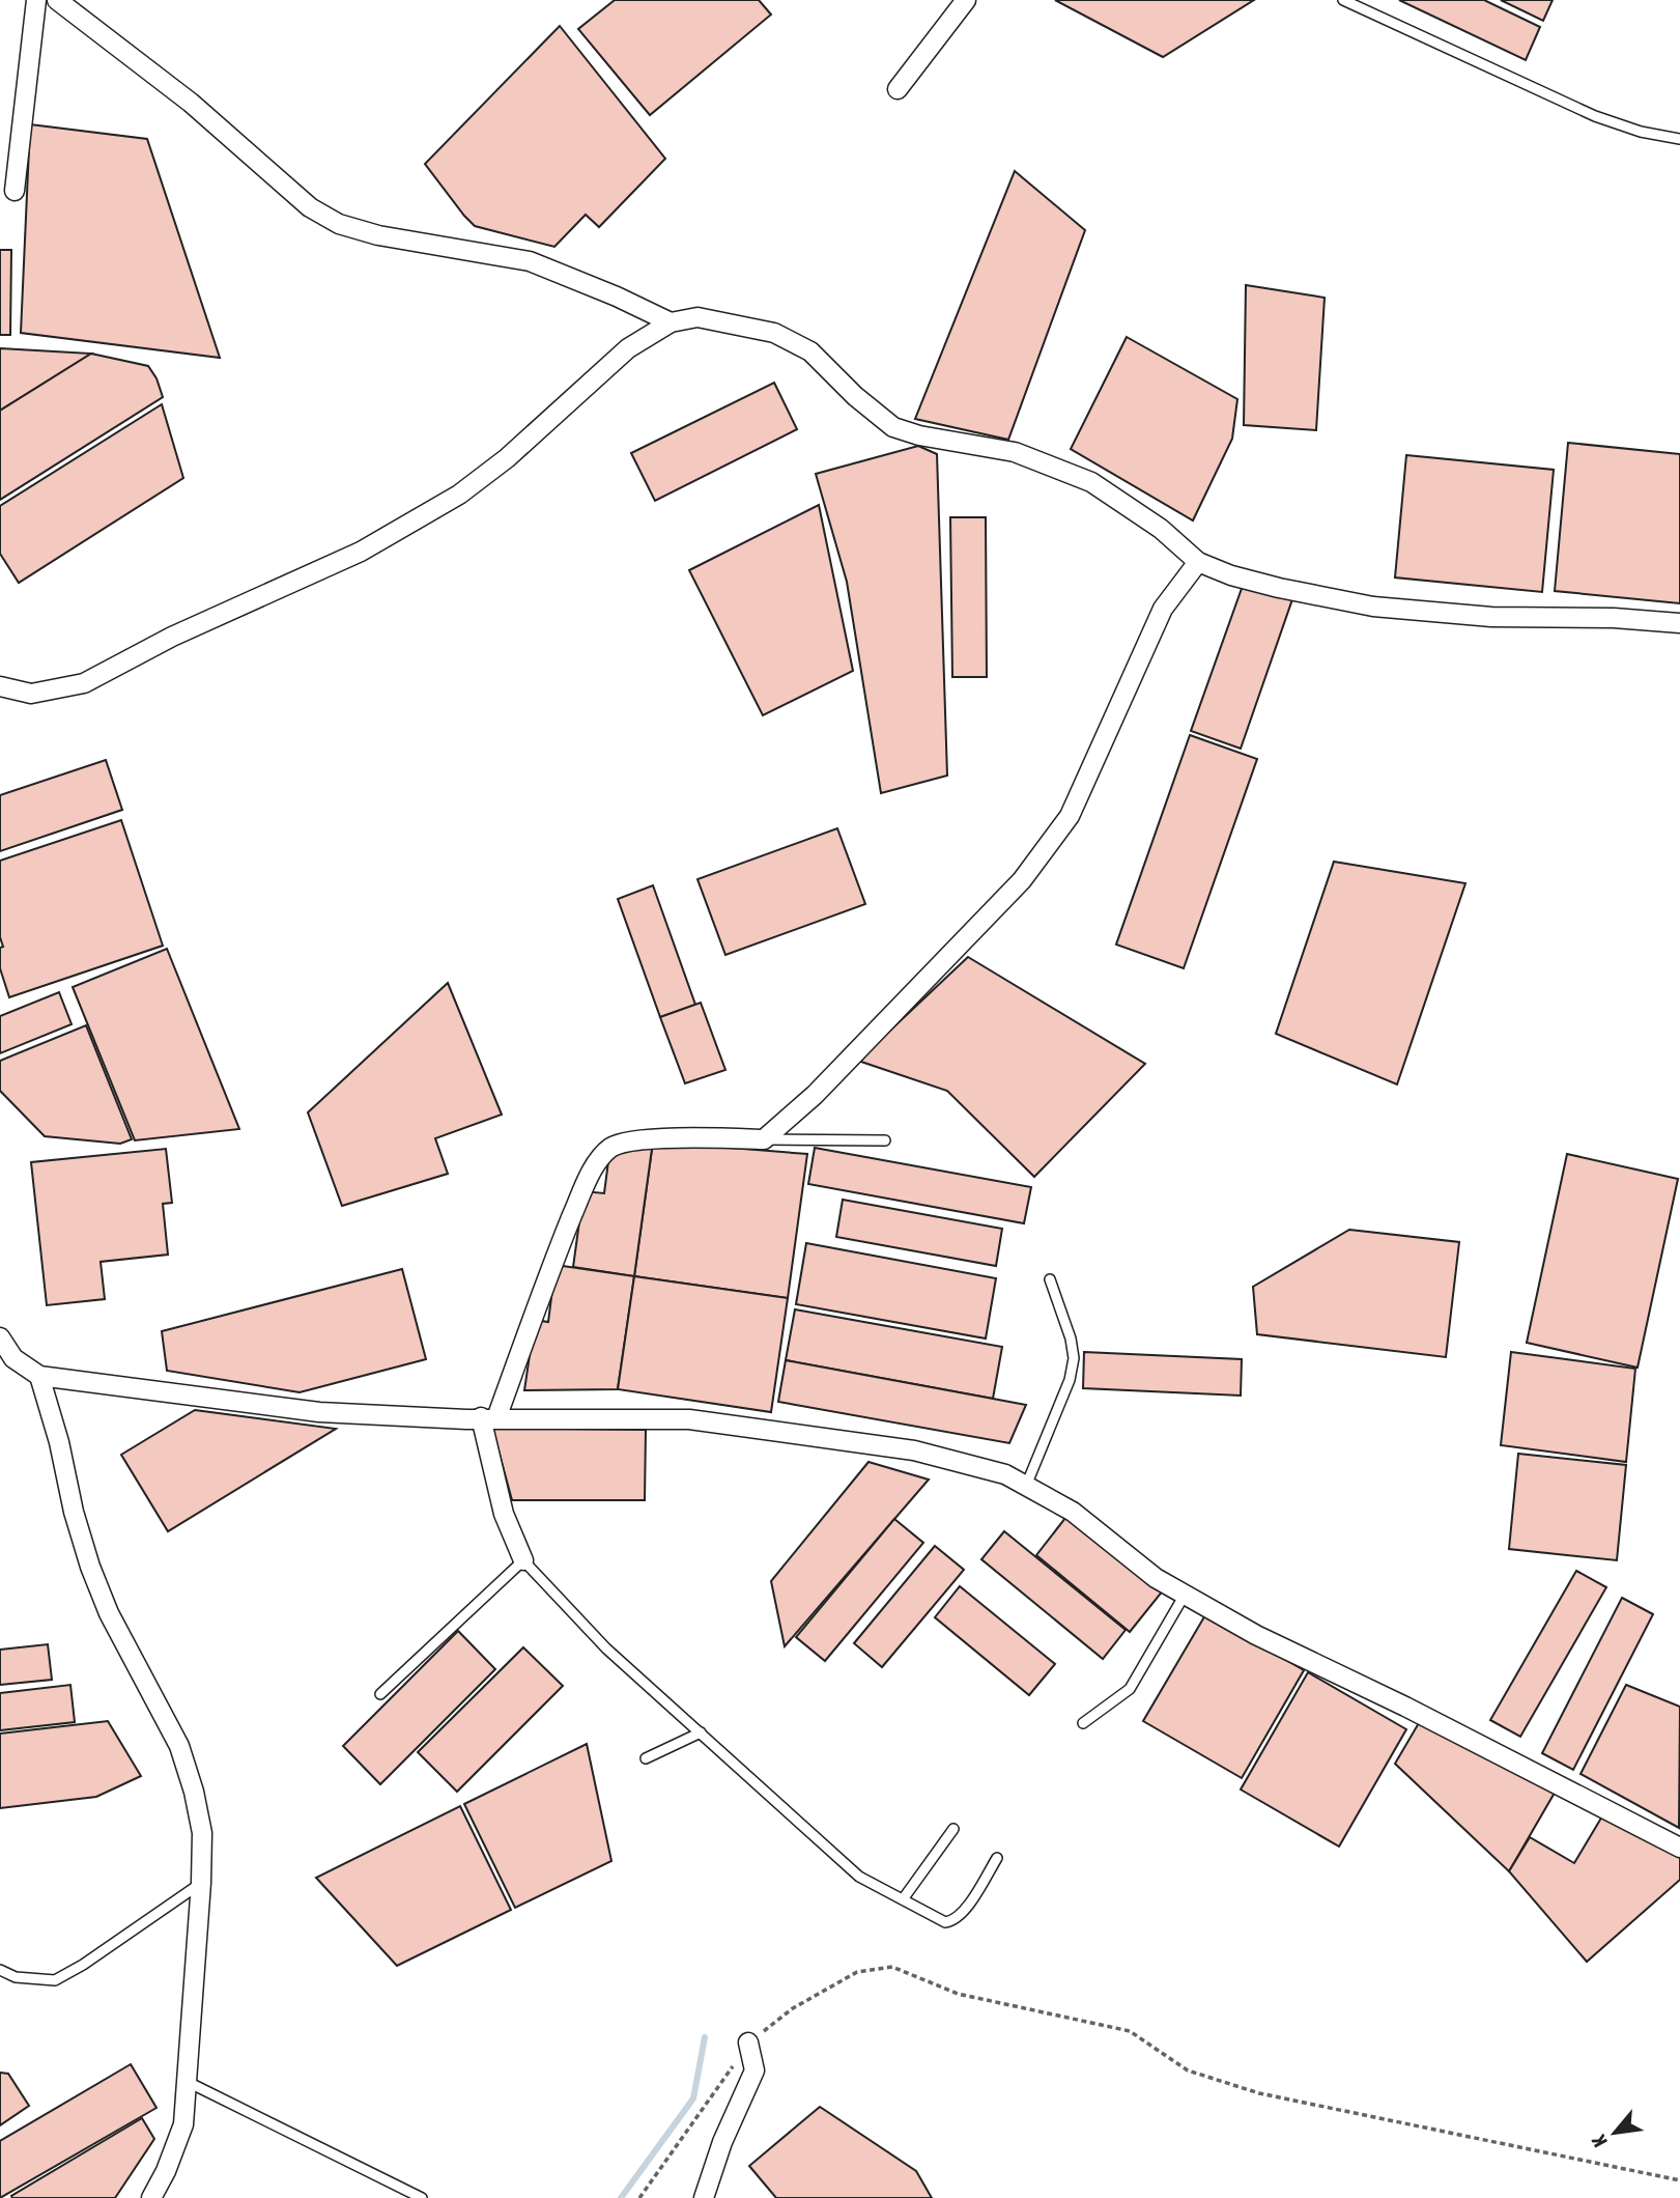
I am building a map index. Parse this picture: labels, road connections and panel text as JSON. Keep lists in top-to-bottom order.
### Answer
{
  "north": "bottom left"
}
